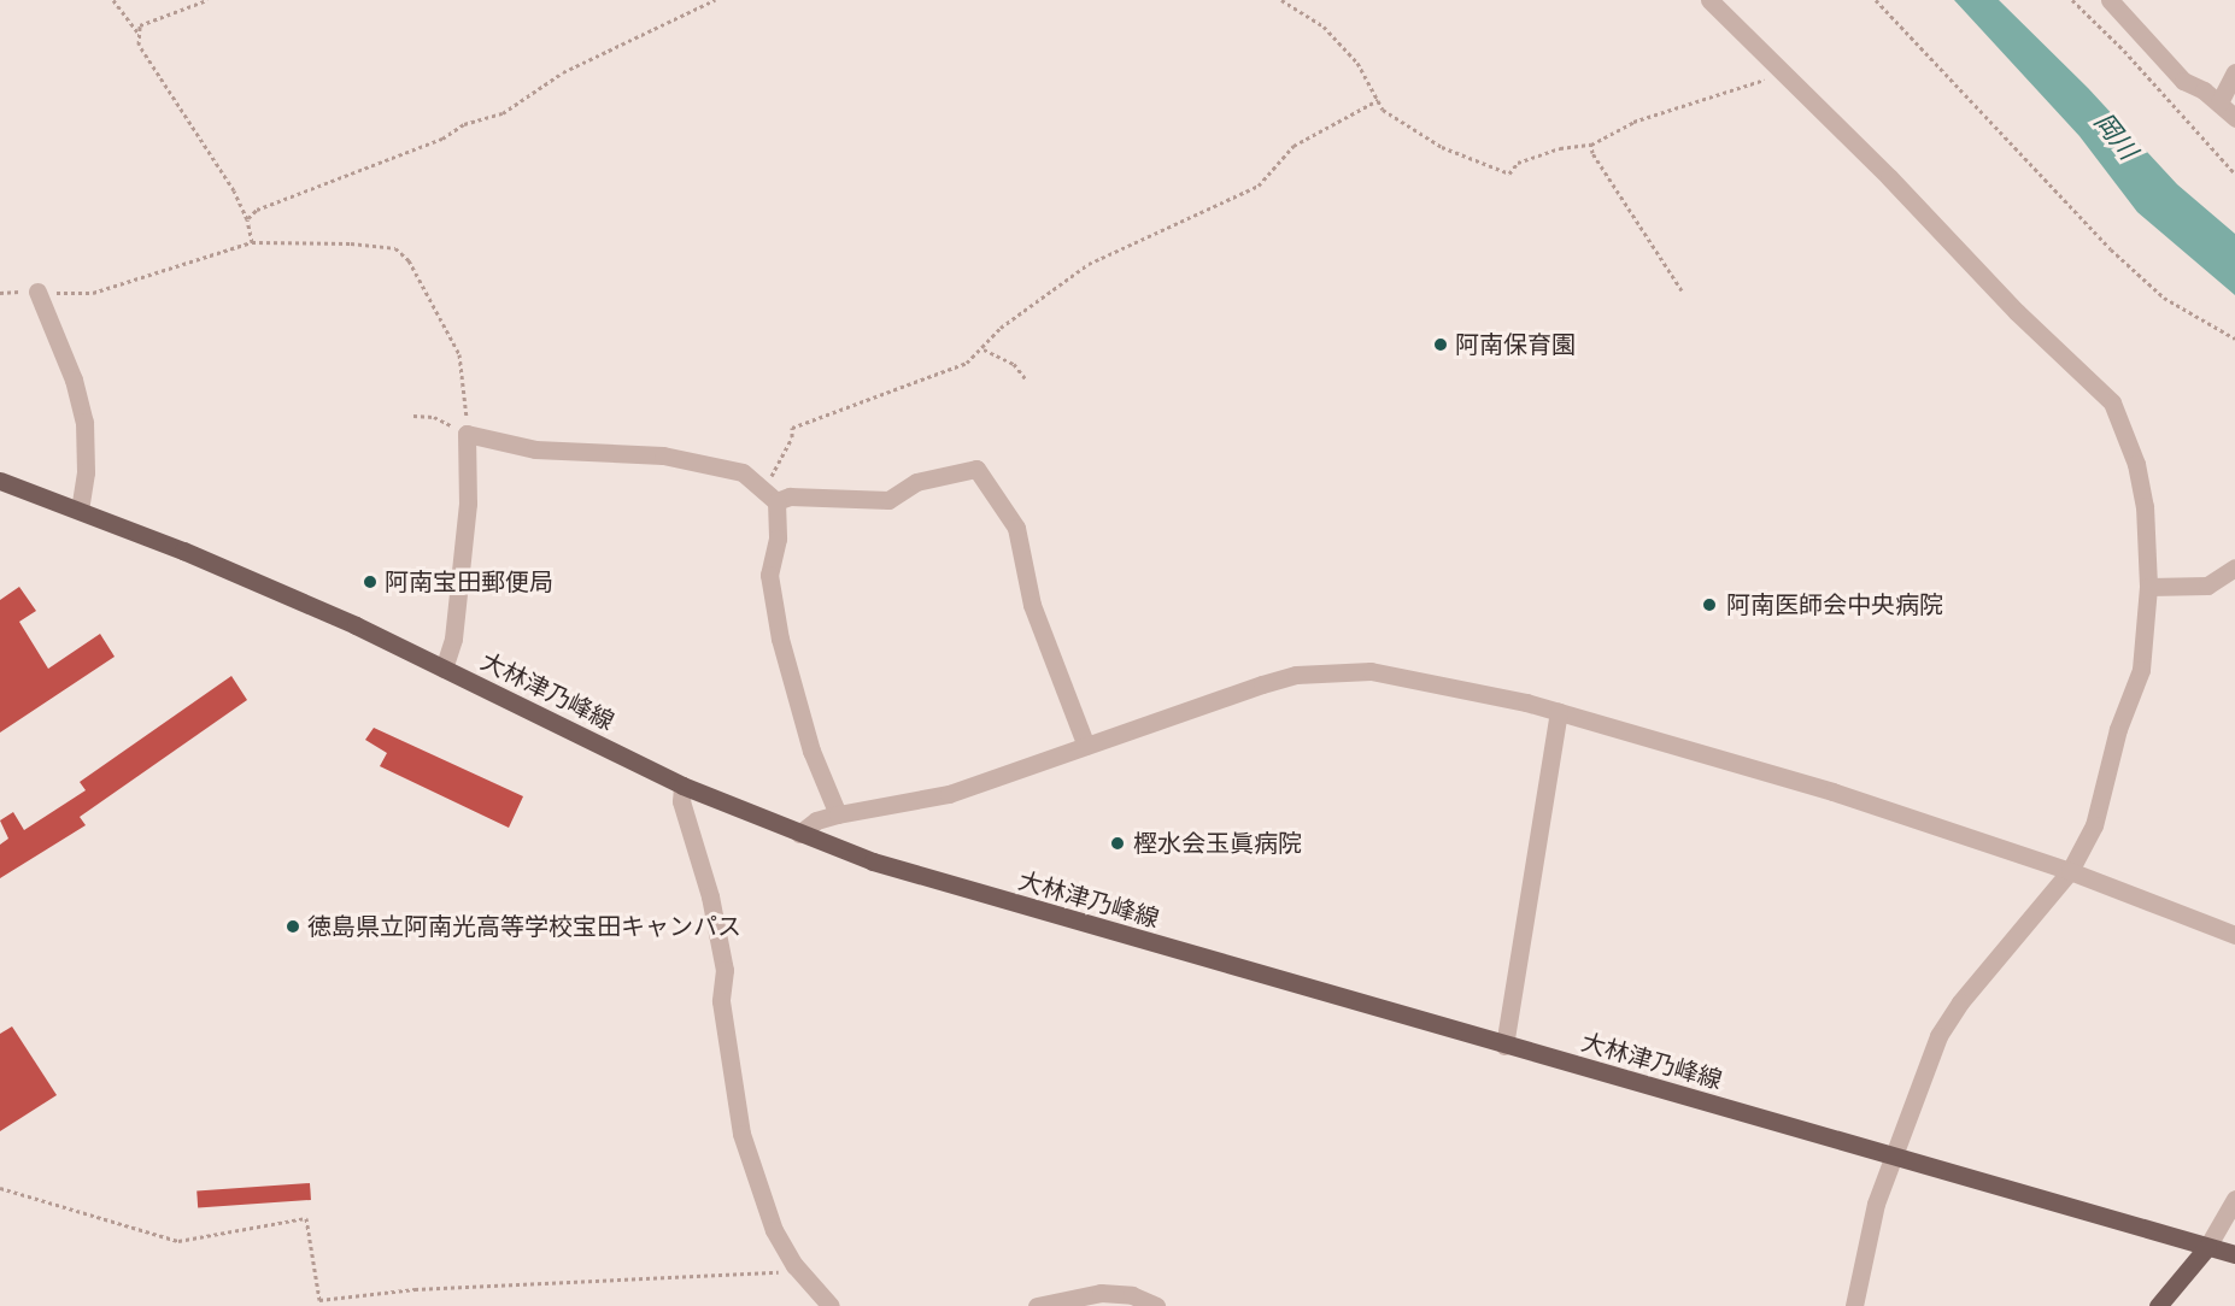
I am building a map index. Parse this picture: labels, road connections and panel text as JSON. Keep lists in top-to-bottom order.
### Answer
{
  "streets": {
    "main road": ["大林津乃峰線"]
  },
  "water": ["岡川"],
  "places": [
    "阿南保育園",
    "阿南宝田郵便局",
    "阿南医師会中央病院",
    "樫水会玉眞病院",
    "徳島県立阿南光高等学校宝田キャンパス"
  ]
}
